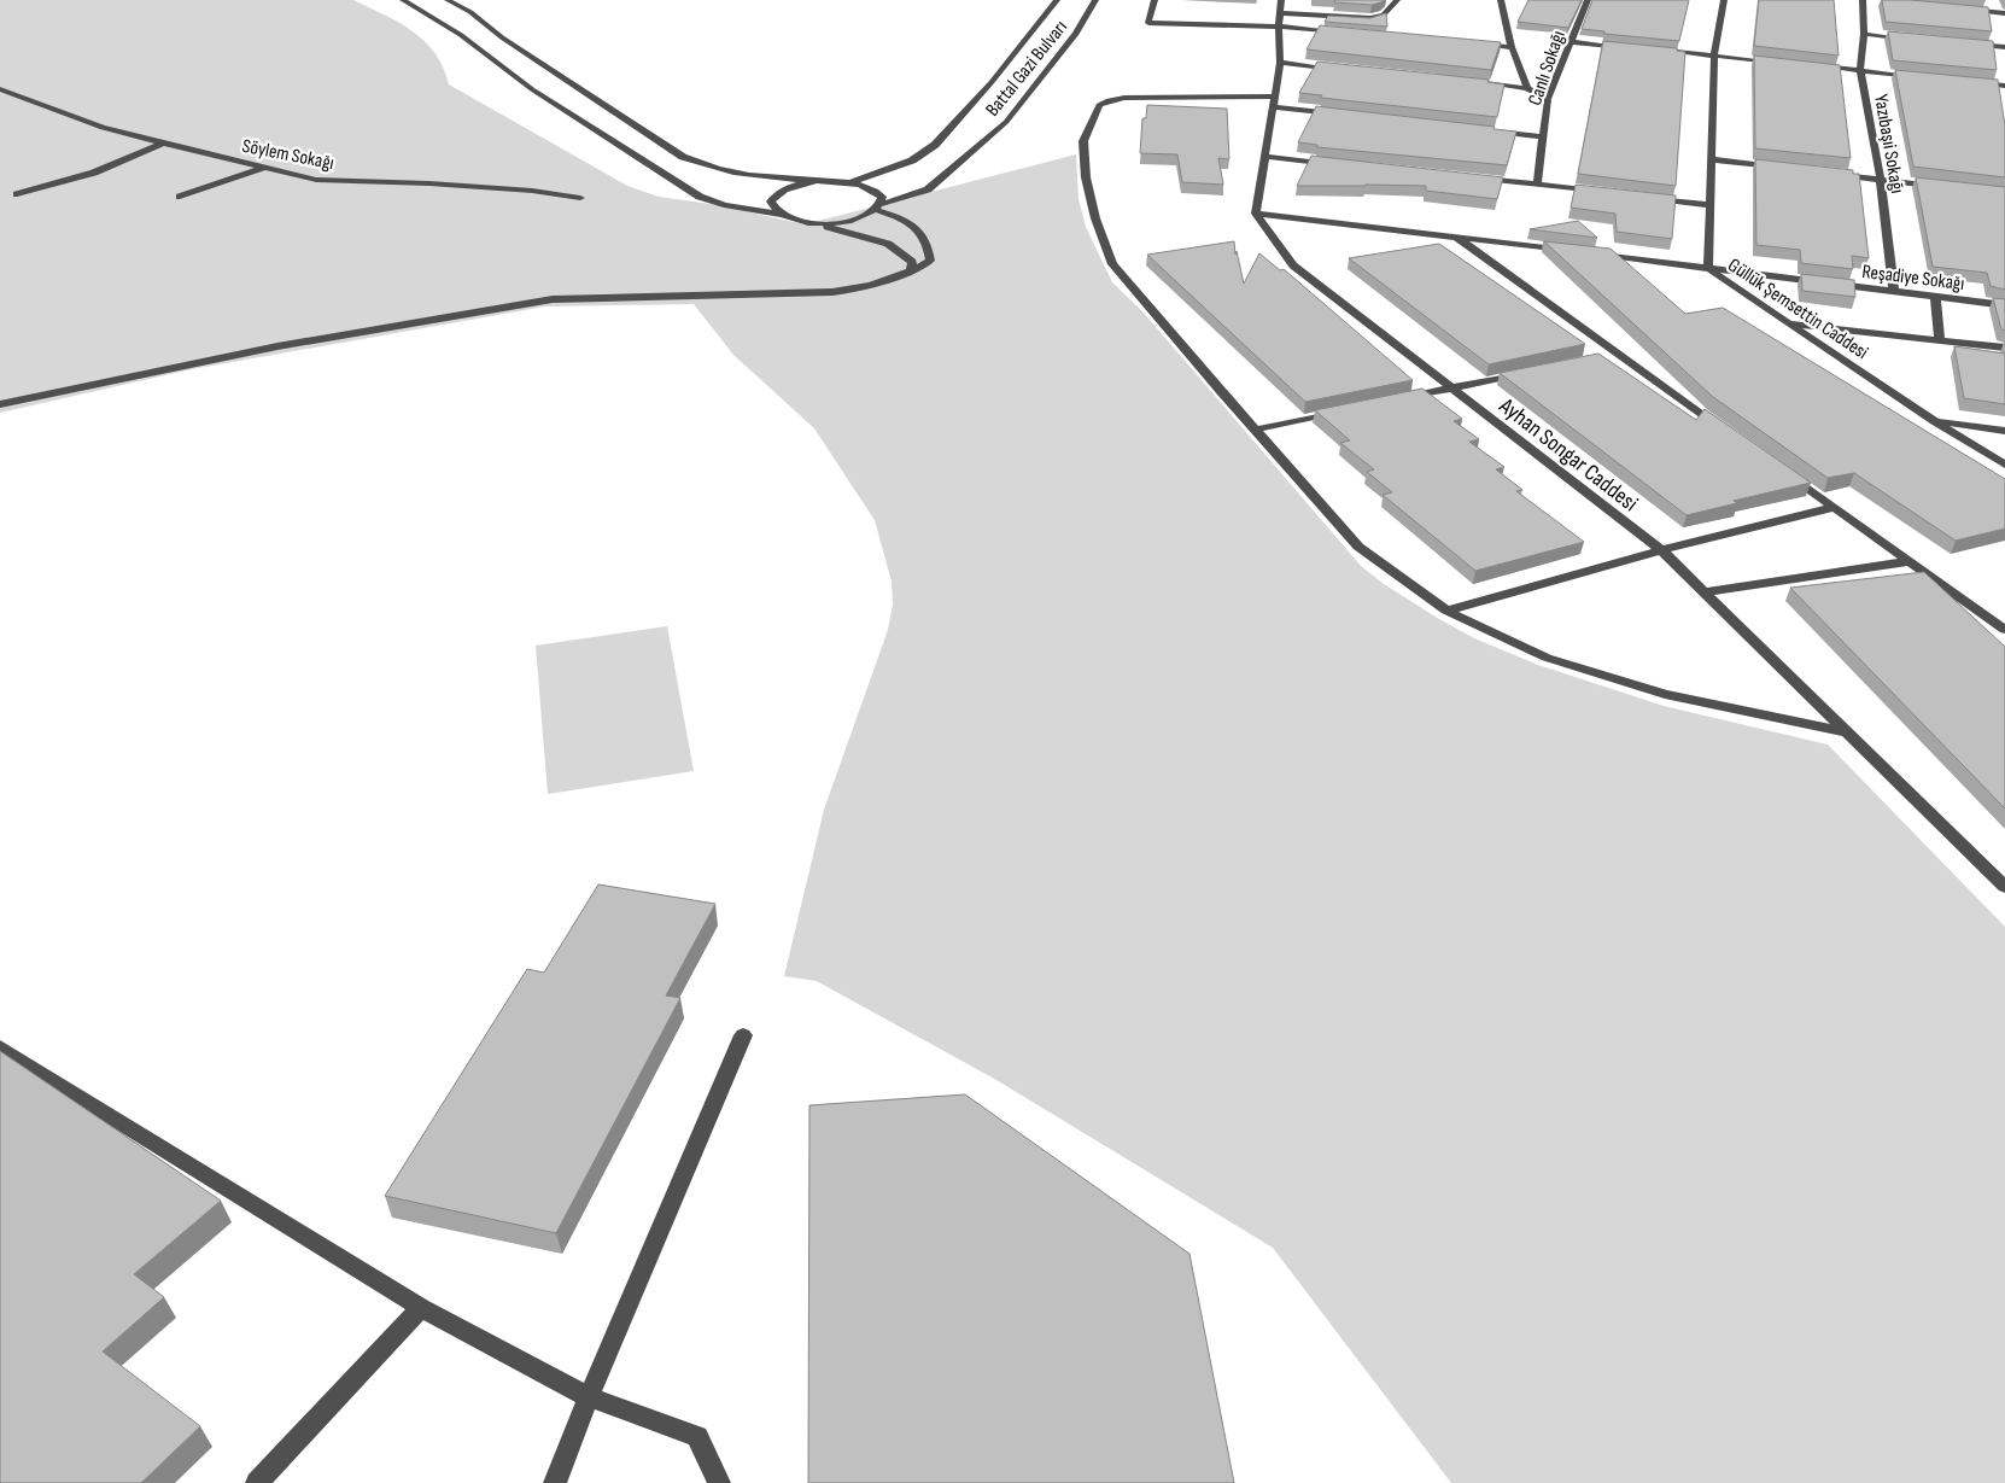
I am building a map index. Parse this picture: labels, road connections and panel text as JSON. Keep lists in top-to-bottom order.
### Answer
{
  "streets": {
    "street": [
      "Battal Gazi Bulvarı",
      "Canlı Sokağı",
      "Yazıbaşıi Sokağı",
      "Söylem Sokağı",
      "Reşadiye Sokağı",
      "Güllük Şemsettin Caddesi",
      "Ayhan Songar Caddesi"
    ]
  },
  "crossings": [
    ["Yazıbaşıi Sokağı", "Reşadiye Sokağı"],
    ["Reşadiye Sokağı", "Güllük Şemsettin Caddesi"]
  ]
}
